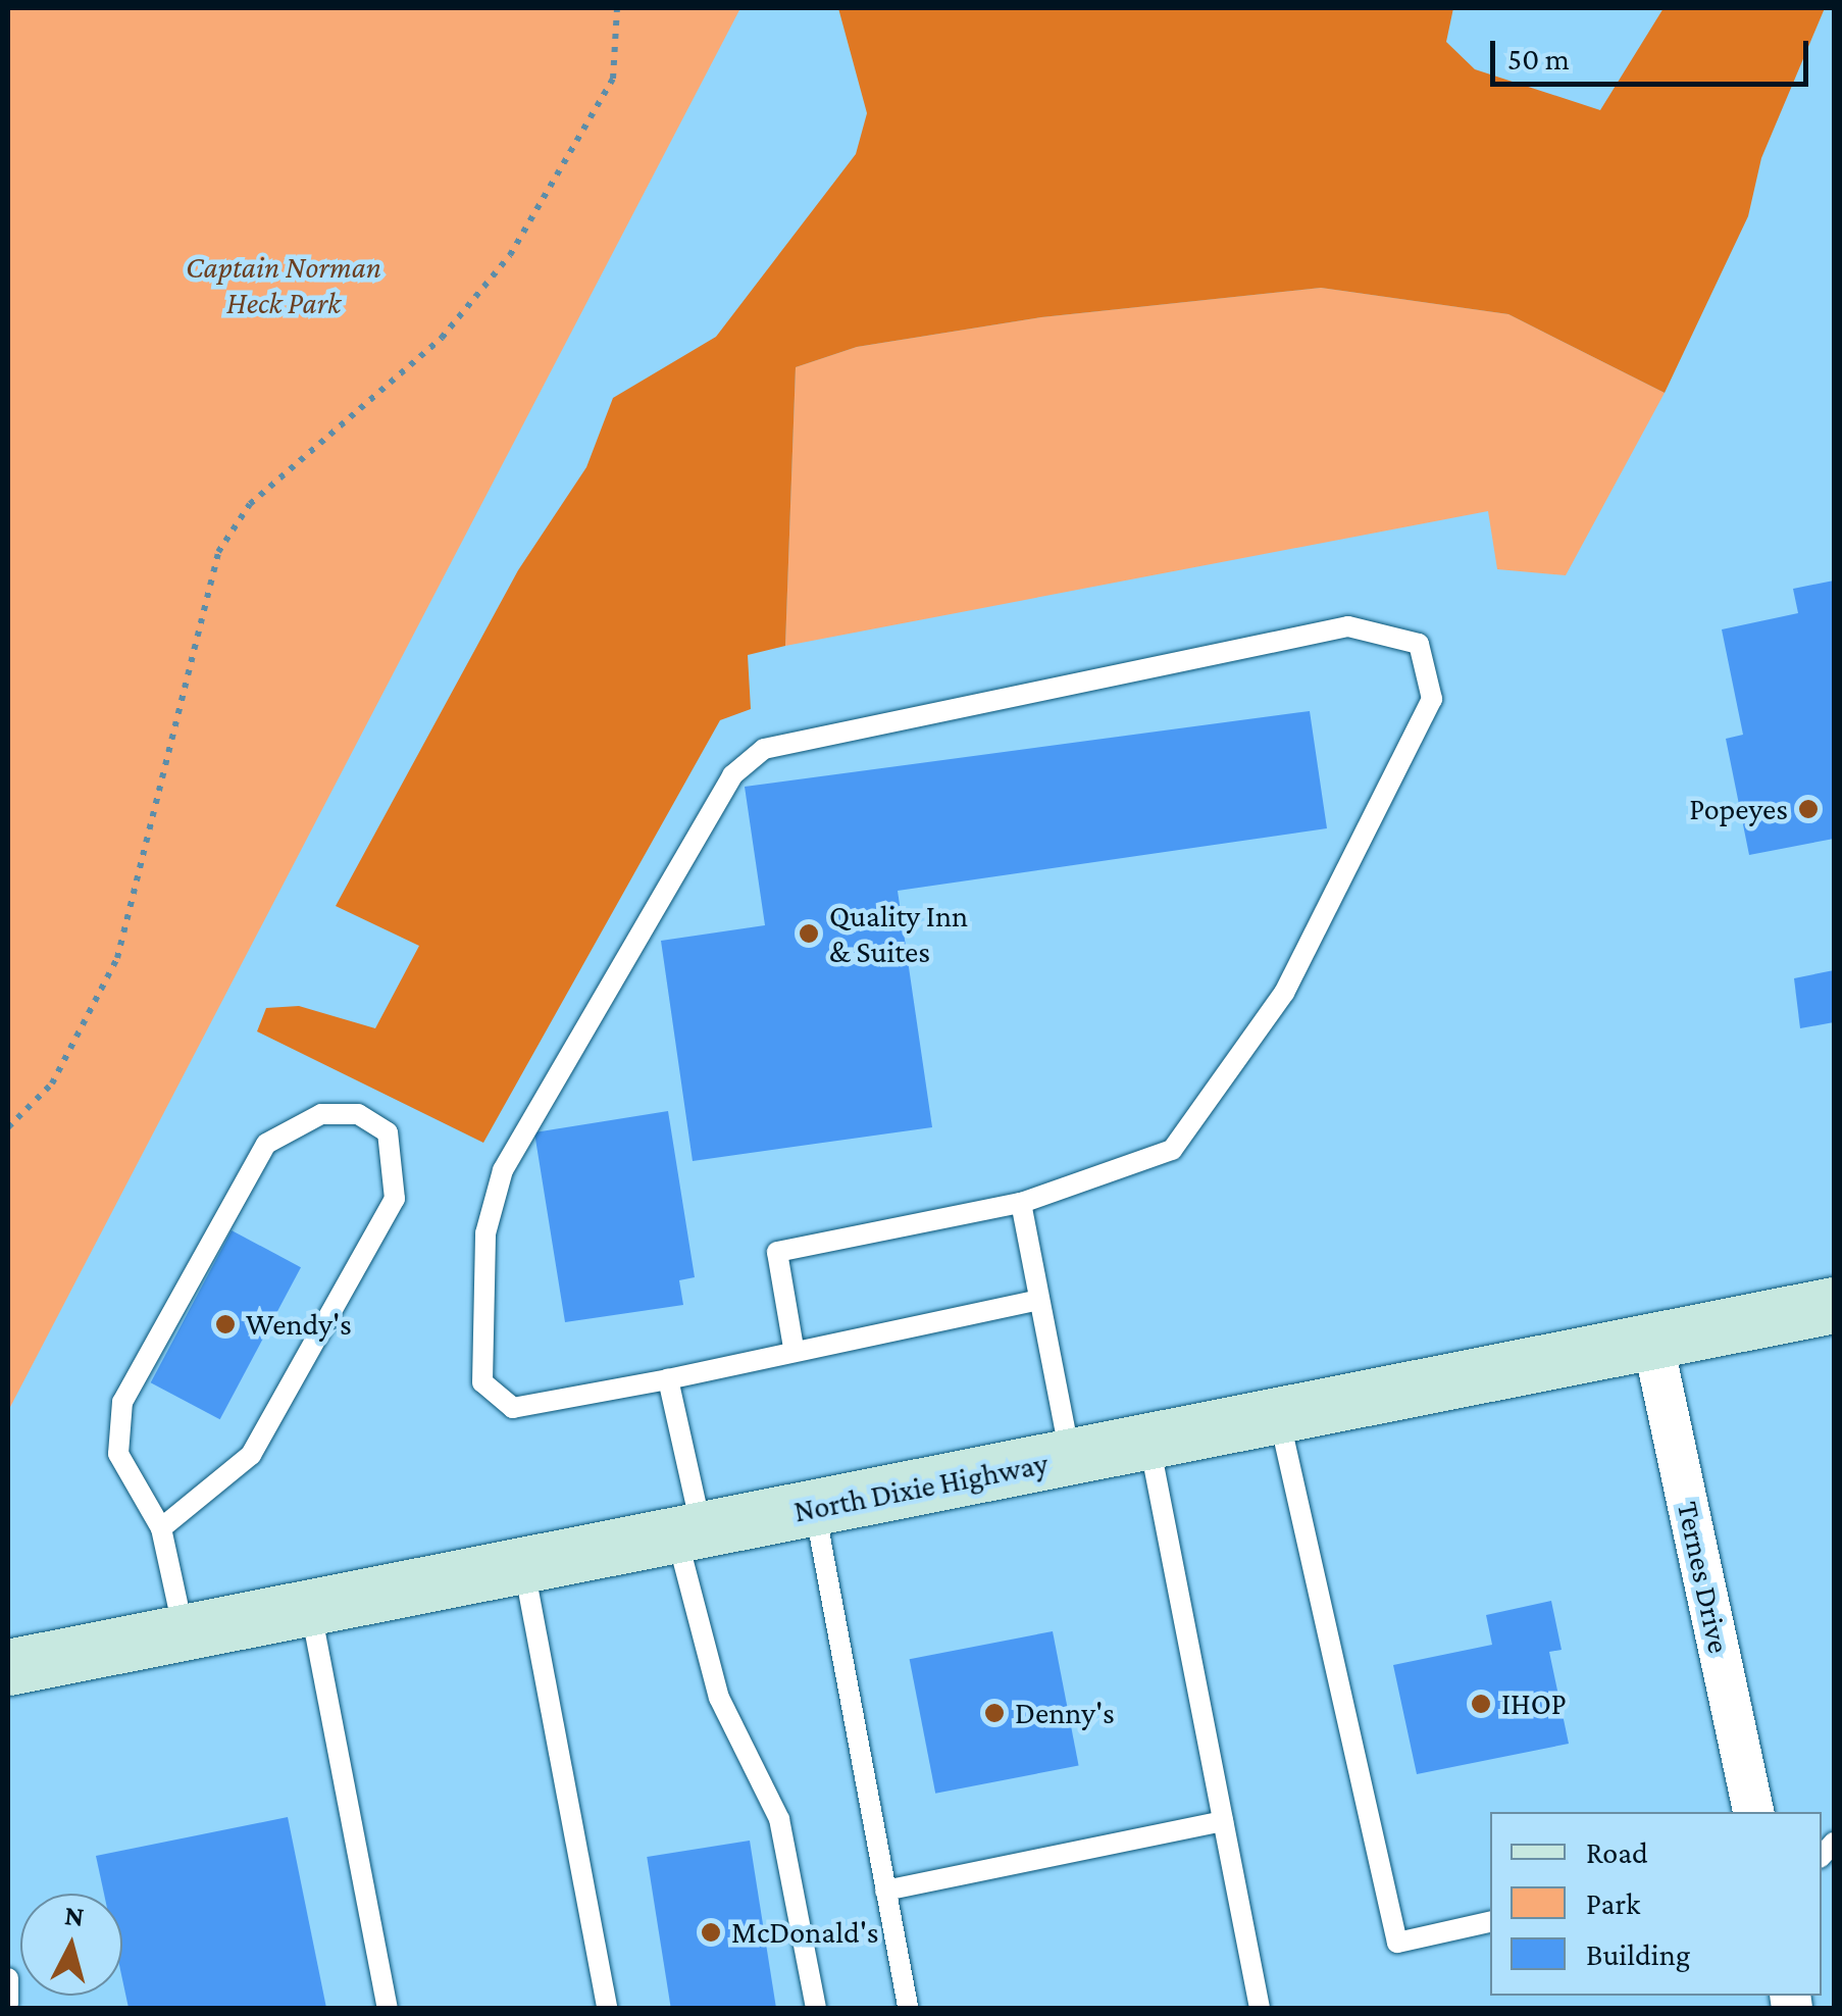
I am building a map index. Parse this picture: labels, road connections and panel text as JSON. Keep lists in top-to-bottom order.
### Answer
{
  "streets": {
    "main road": ["North Dixie Highway"],
    "street": ["Ternes Drive"]
  },
  "crossings": [
    ["North Dixie Highway", "Ternes Drive"]
  ],
  "parks": ["Captain Norman Heck Park"],
  "places": [
    "Popeyes",
    "Quality Inn & Suites",
    "Wendy's",
    "IHOP",
    "Denny's",
    "McDonald's"
  ],
  "legend": ["Road", "Park", "Building"],
  "scale_bar": "50 m",
  "north": "top"
}
